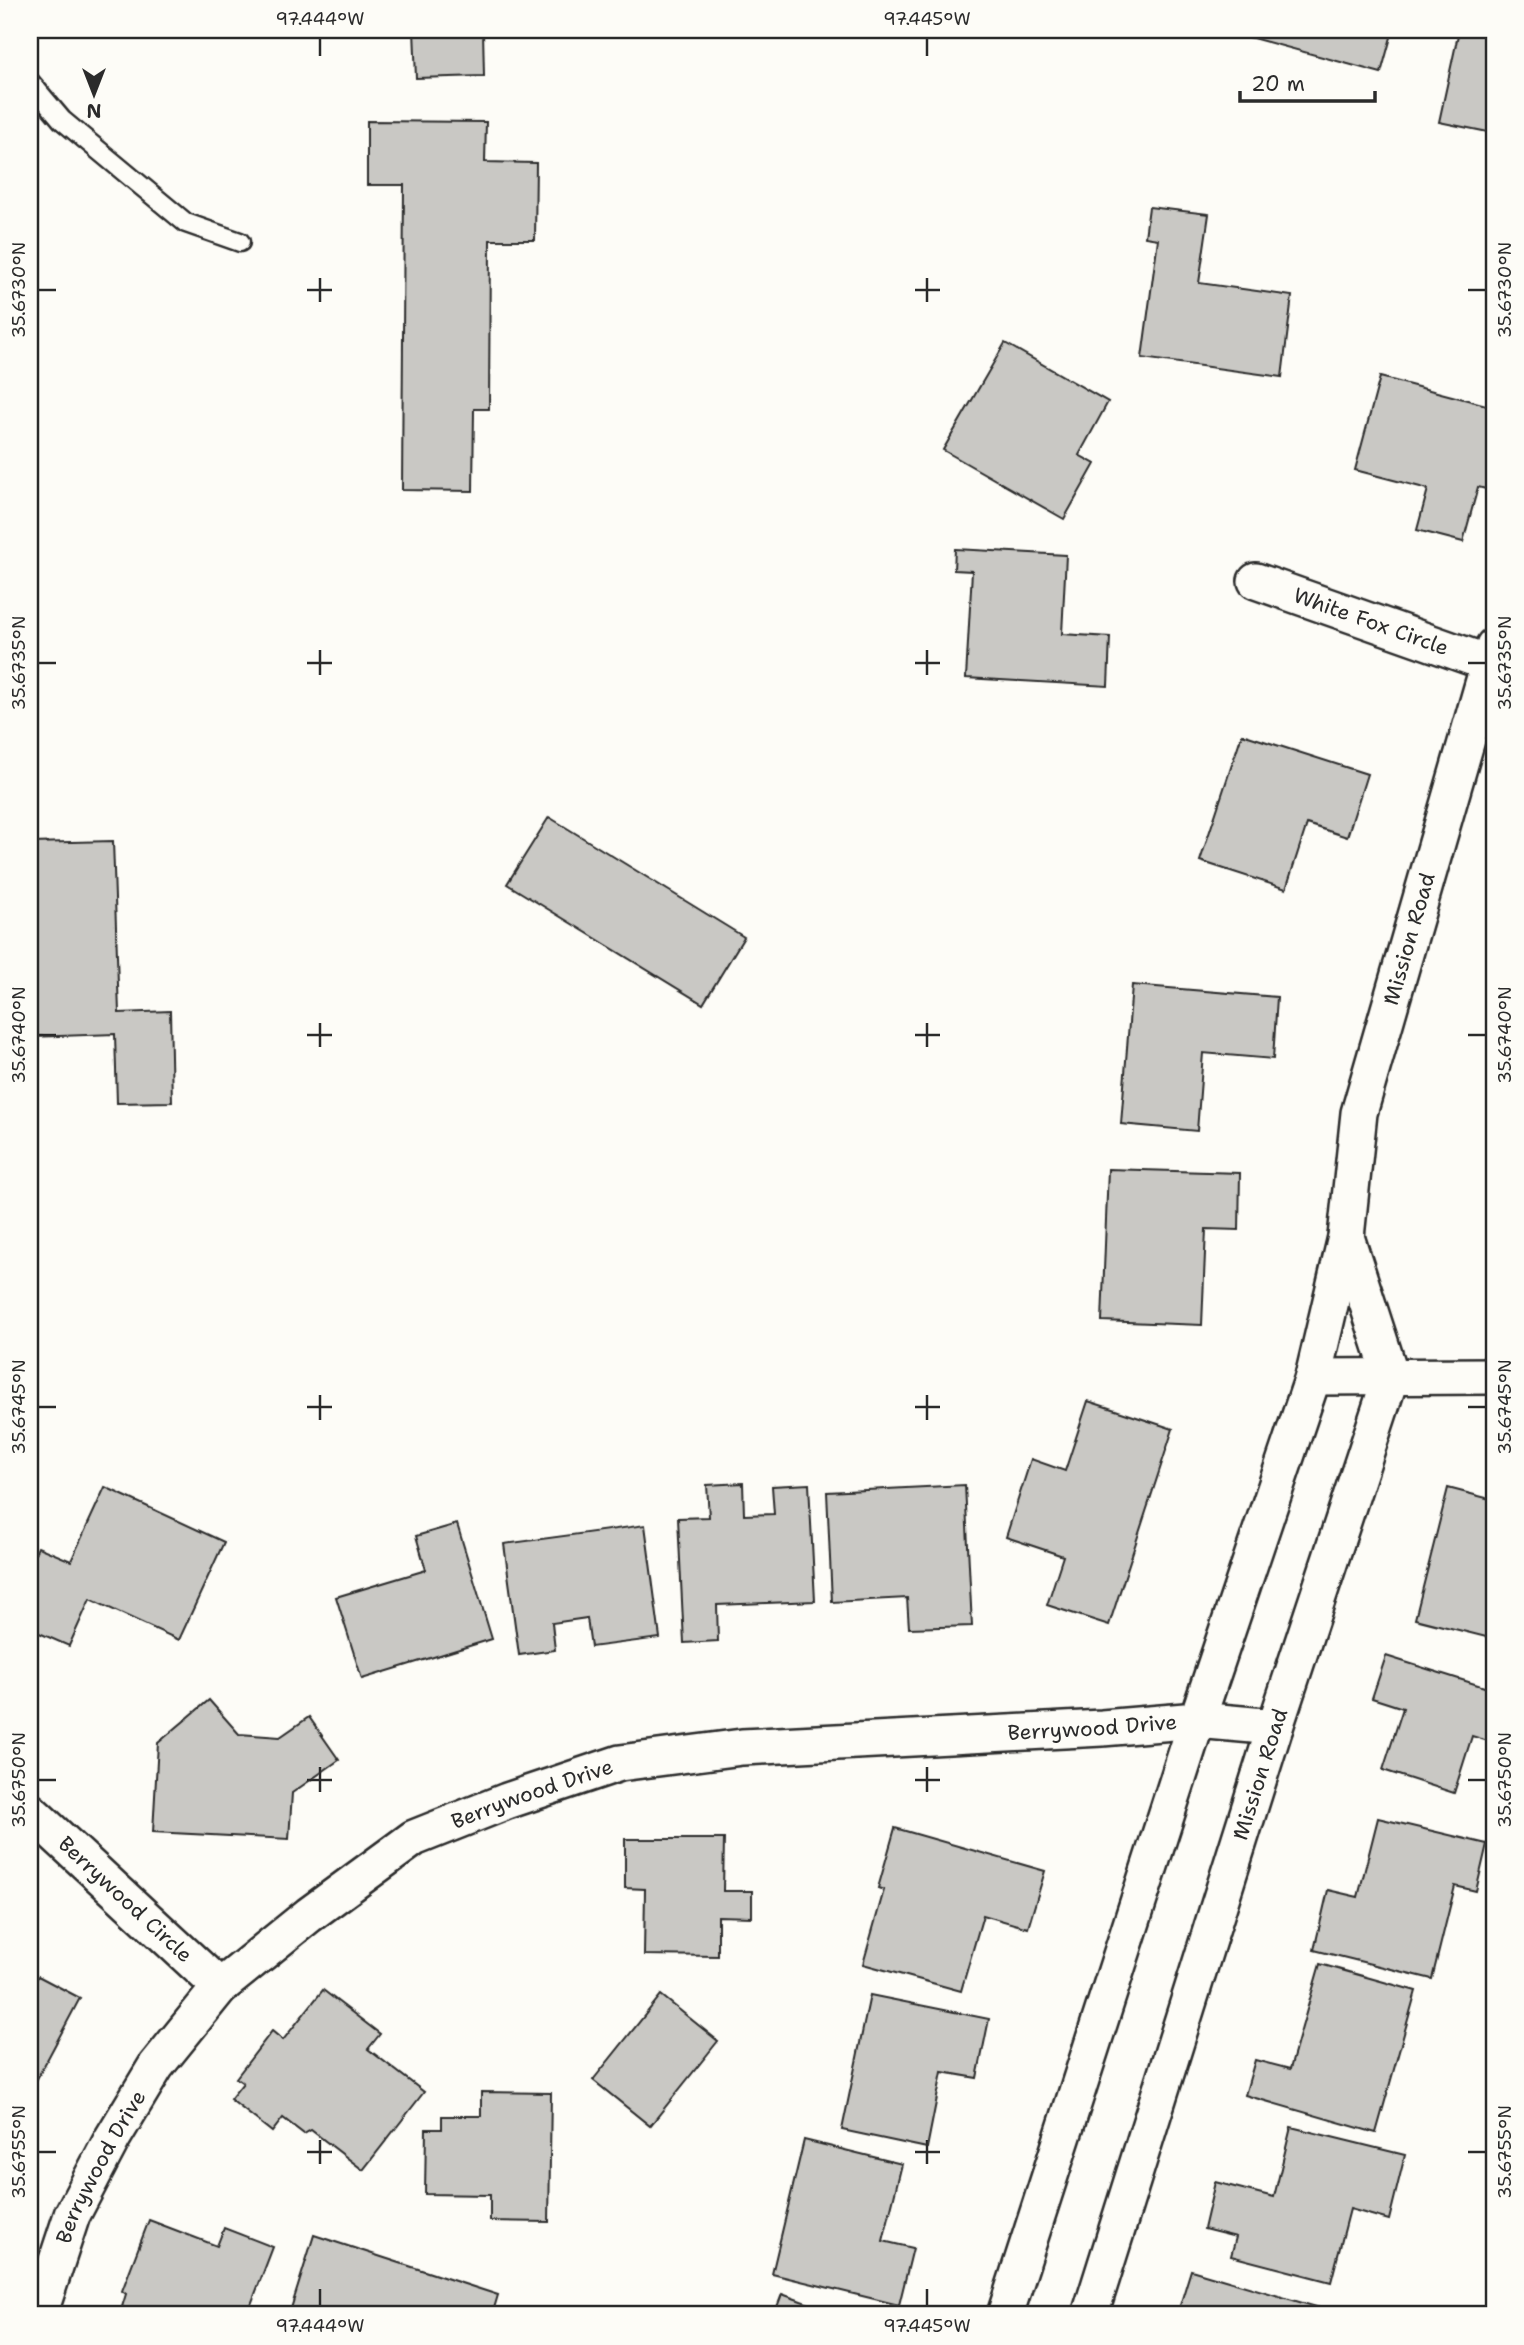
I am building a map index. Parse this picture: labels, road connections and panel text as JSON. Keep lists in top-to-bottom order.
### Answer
{
  "streets": {
    "street": [
      "White Fox Circle",
      "Mission Road",
      "Berrywood Drive",
      "Berrywood Circle"
    ]
  },
  "crossings": [
    ["White Fox Circle", "Mission Road"],
    ["Mission Road", "Berrywood Drive"],
    ["Berrywood Drive", "Berrywood Circle"]
  ],
  "scale_bar": "20 m",
  "north": "bottom",
  "coordinates": [
    "97.444°W",
    "97.445°W",
    "35.6730°N",
    "35.6735°N",
    "35.6740°N",
    "35.6745°N",
    "35.6750°N",
    "35.6755°N"
  ]
}
